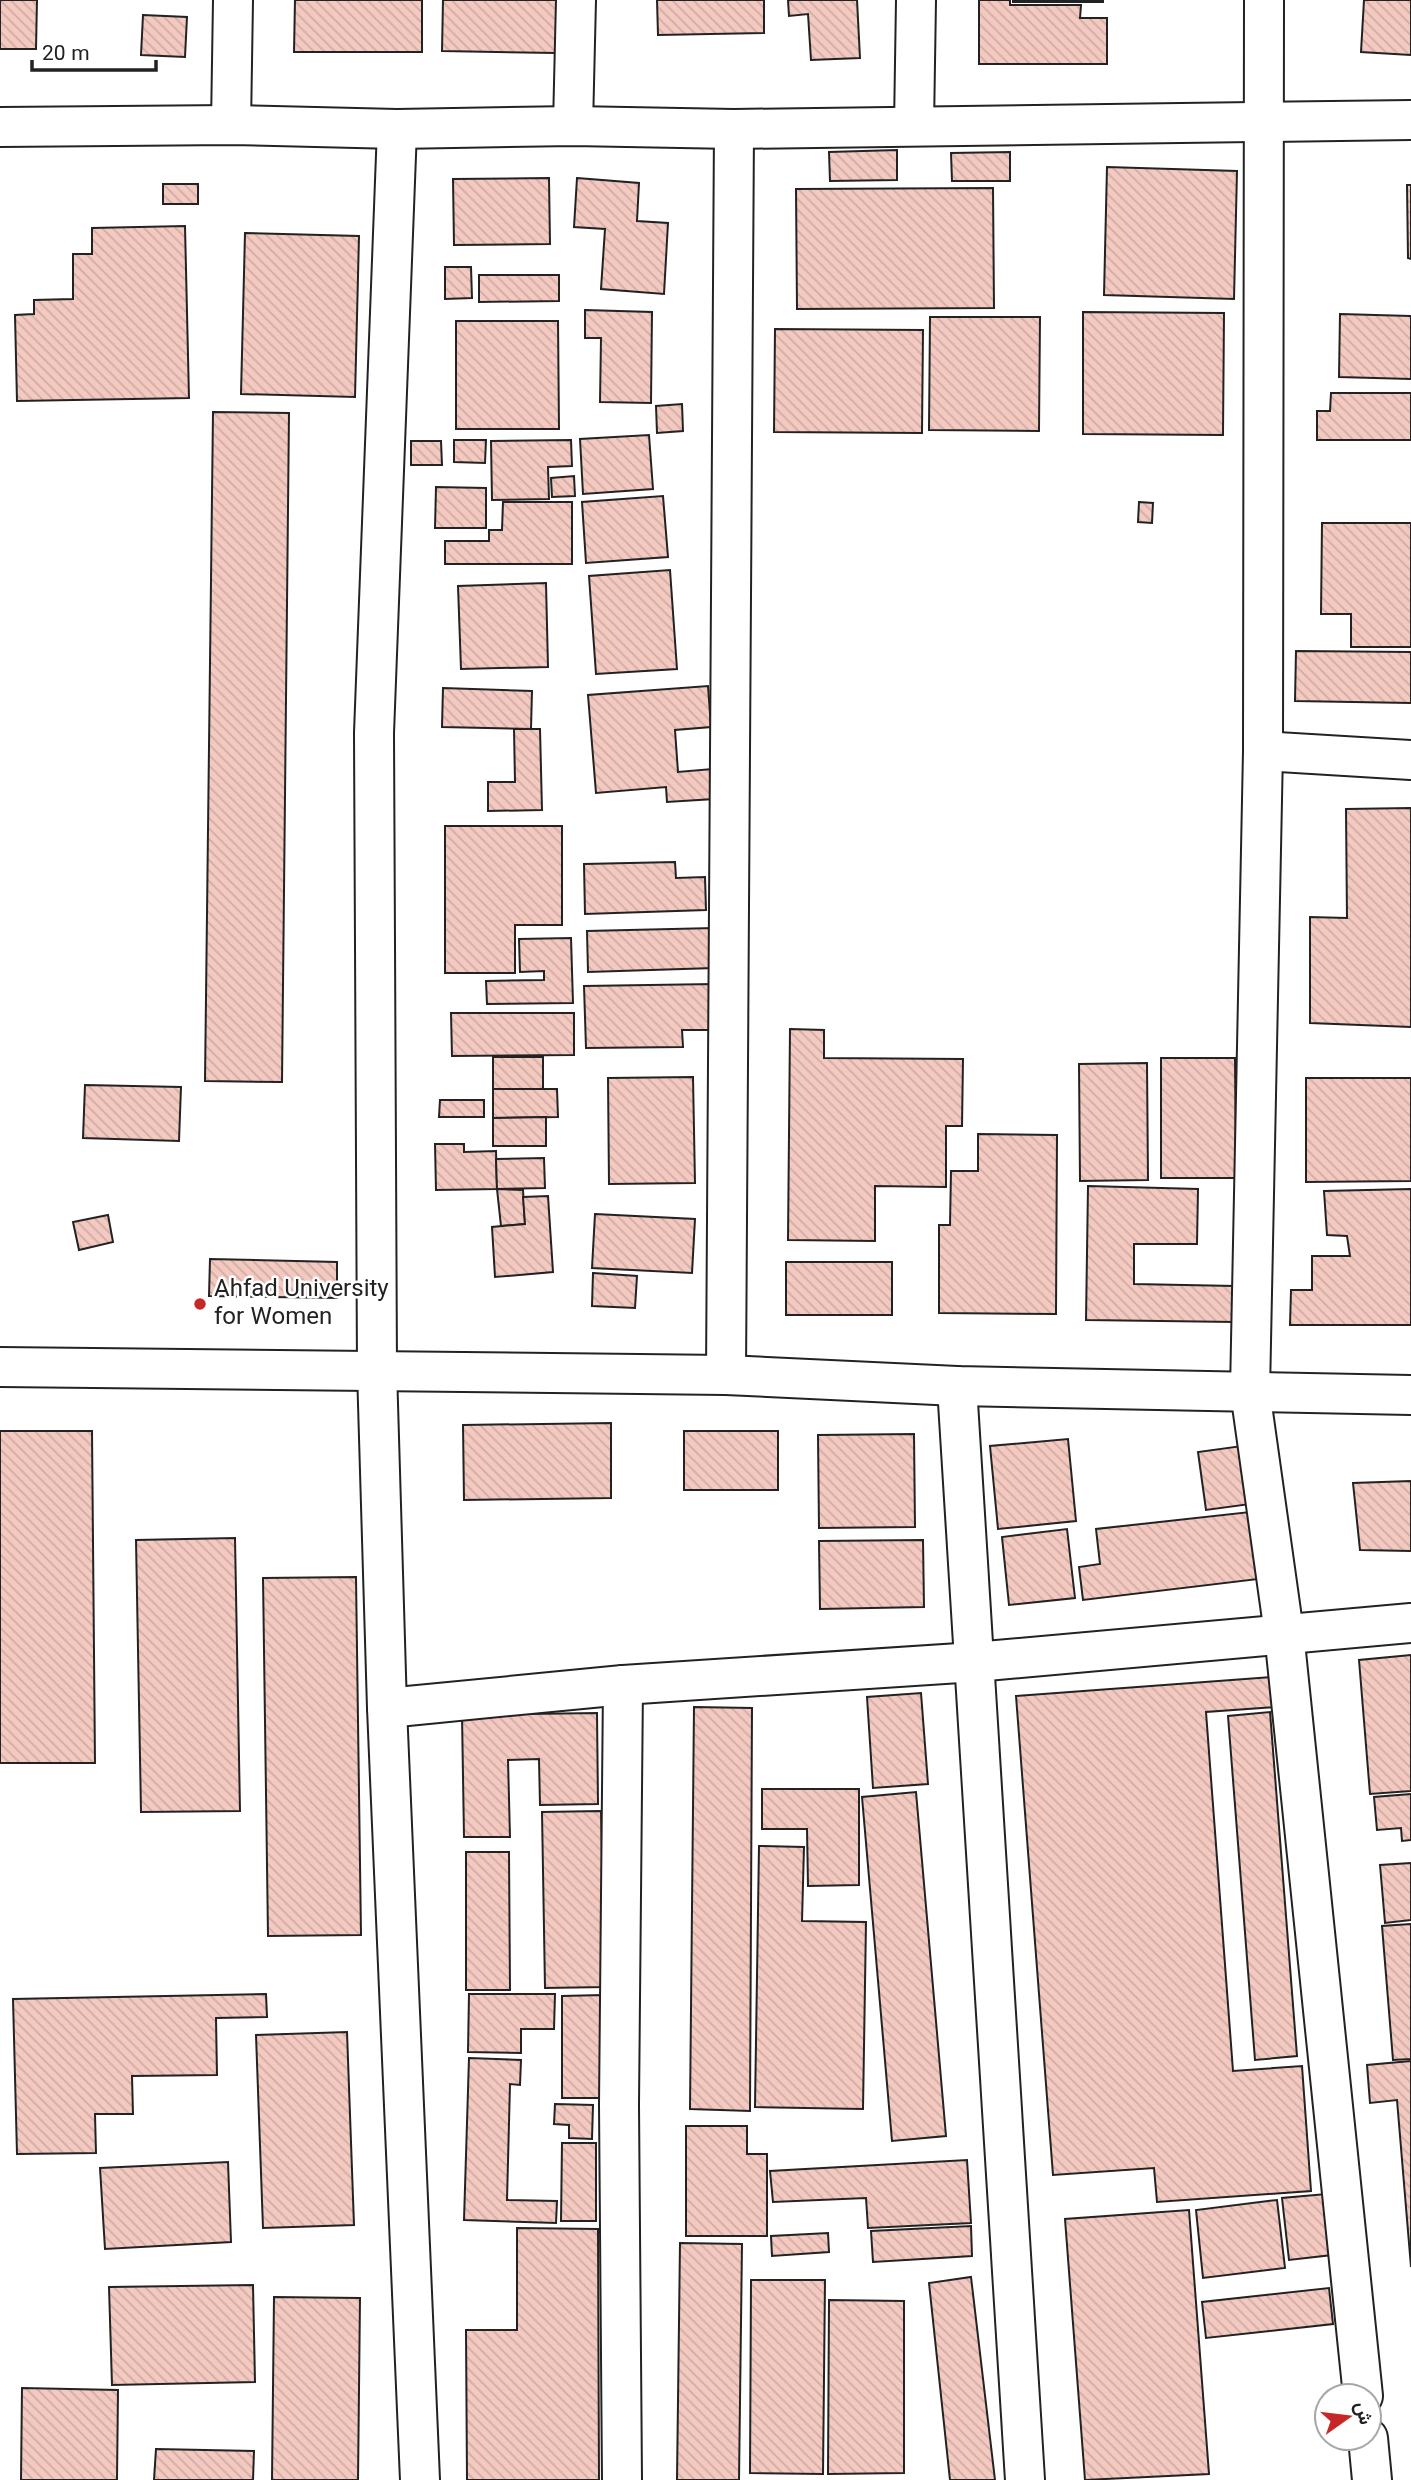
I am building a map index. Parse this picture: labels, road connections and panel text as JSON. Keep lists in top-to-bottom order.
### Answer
{
  "places": ["Ahfad University for Women"],
  "scale_bar": "20 m",
  "north": "right"
}
